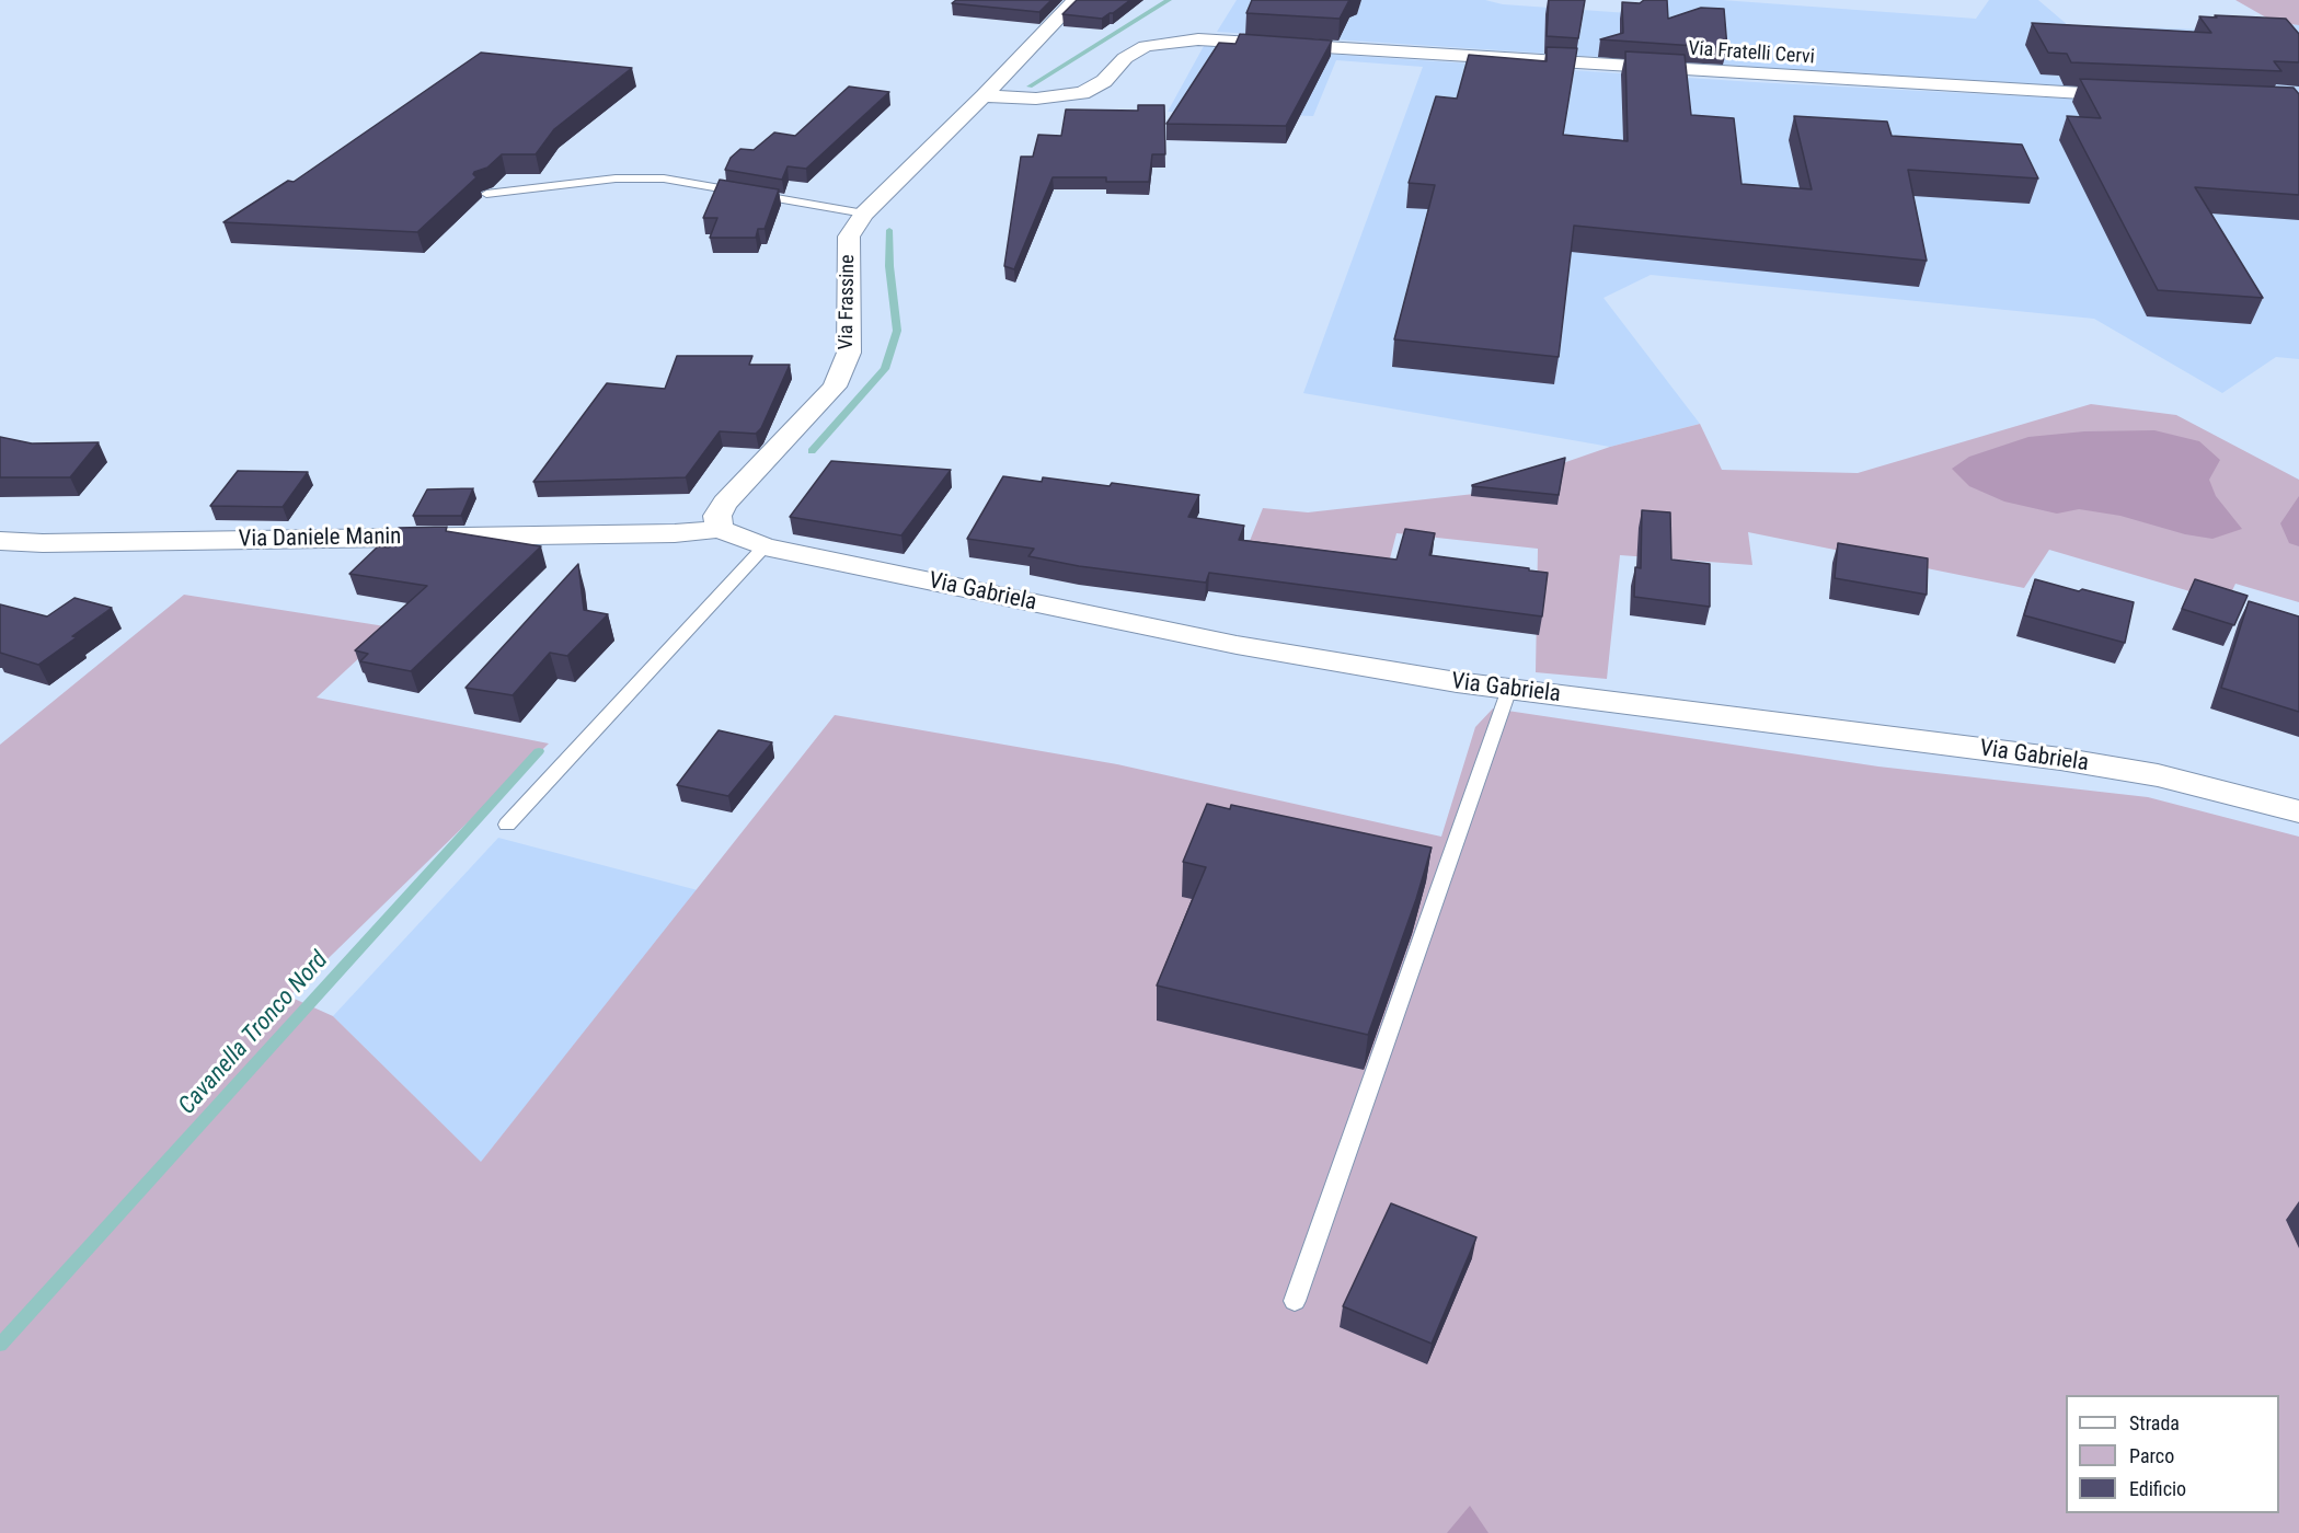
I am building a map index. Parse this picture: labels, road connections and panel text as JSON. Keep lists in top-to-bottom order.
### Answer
{
  "streets": {
    "street": [
      "Via Fratelli Cervi",
      "Via Frassine",
      "Via Daniele Manin",
      "Via Gabriela"
    ]
  },
  "crossings": [
    ["Via Fratelli Cervi", "Via Frassine"],
    ["Via Frassine", "Via Daniele Manin"],
    ["Via Frassine", "Via Gabriela"],
    ["Via Daniele Manin", "Via Gabriela"]
  ],
  "water": ["Cavanella Tronco Nord"],
  "legend": ["Strada", "Parco", "Edificio"]
}
